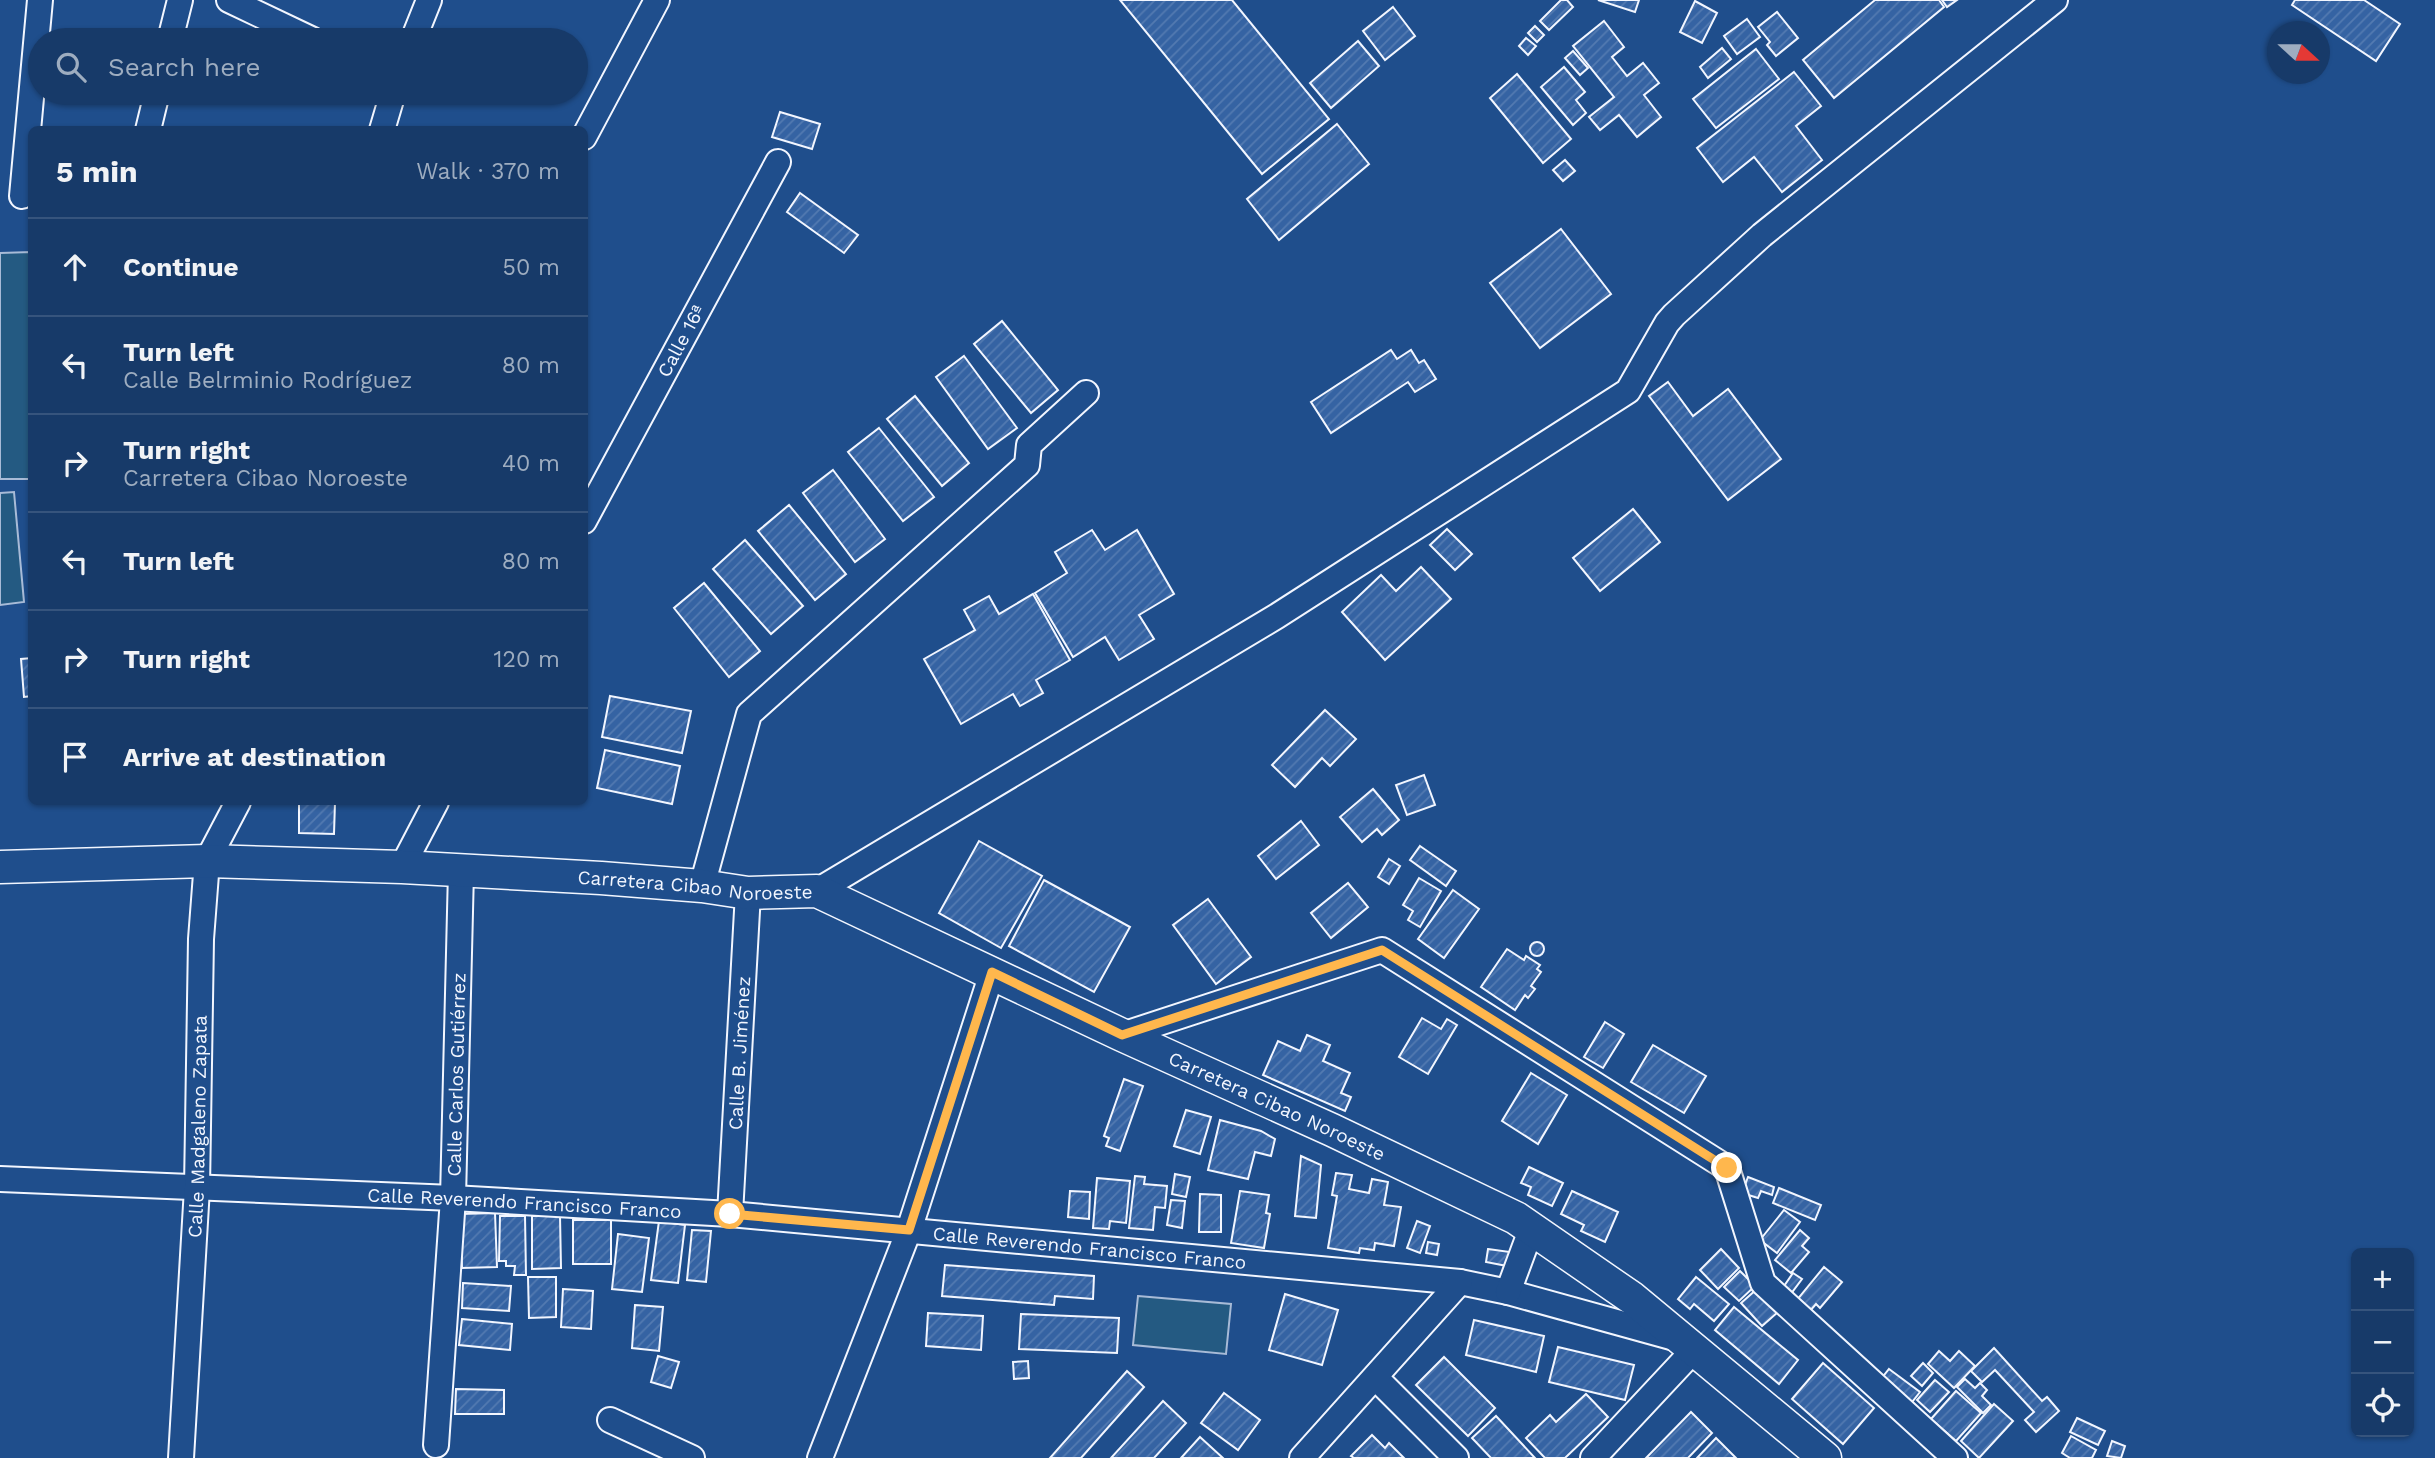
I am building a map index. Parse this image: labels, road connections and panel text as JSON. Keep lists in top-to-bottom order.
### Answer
{
  "streets": {
    "main road": ["Carretera Cibao Noroeste"],
    "street": [
      "Calle 16ª",
      "Calle B. Jiménez",
      "Calle Carlos Gutiérrez",
      "Calle Madgaleno Zapata",
      "Calle Reverendo Francisco Franco"
    ]
  },
  "crossings": [
    ["Carretera Cibao Noroeste", "Calle B. Jiménez"],
    ["Carretera Cibao Noroeste", "Calle Carlos Gutiérrez"],
    ["Carretera Cibao Noroeste", "Calle Madgaleno Zapata"],
    ["Carretera Cibao Noroeste", "Calle Reverendo Francisco Franco"],
    ["Calle B. Jiménez", "Calle Reverendo Francisco Franco"],
    ["Calle Carlos Gutiérrez", "Calle Reverendo Francisco Franco"],
    ["Calle Madgaleno Zapata", "Calle Reverendo Francisco Franco"]
  ],
  "north": "right",
  "page": {
    "search": "Search here",
    "heading": ["5 min", "Walk · 370 m"],
    "list": [
      ["Continue", "50 m"],
      ["Turn left", "Calle Belrminio Rodríguez", "80 m"],
      ["Turn right", "Carretera Cibao Noroeste", "40 m"],
      ["Turn left", "80 m"],
      ["Turn right", "120 m"],
      "Arrive at destination"
    ],
    "map_buttons": ["+", "−"]
  }
}
